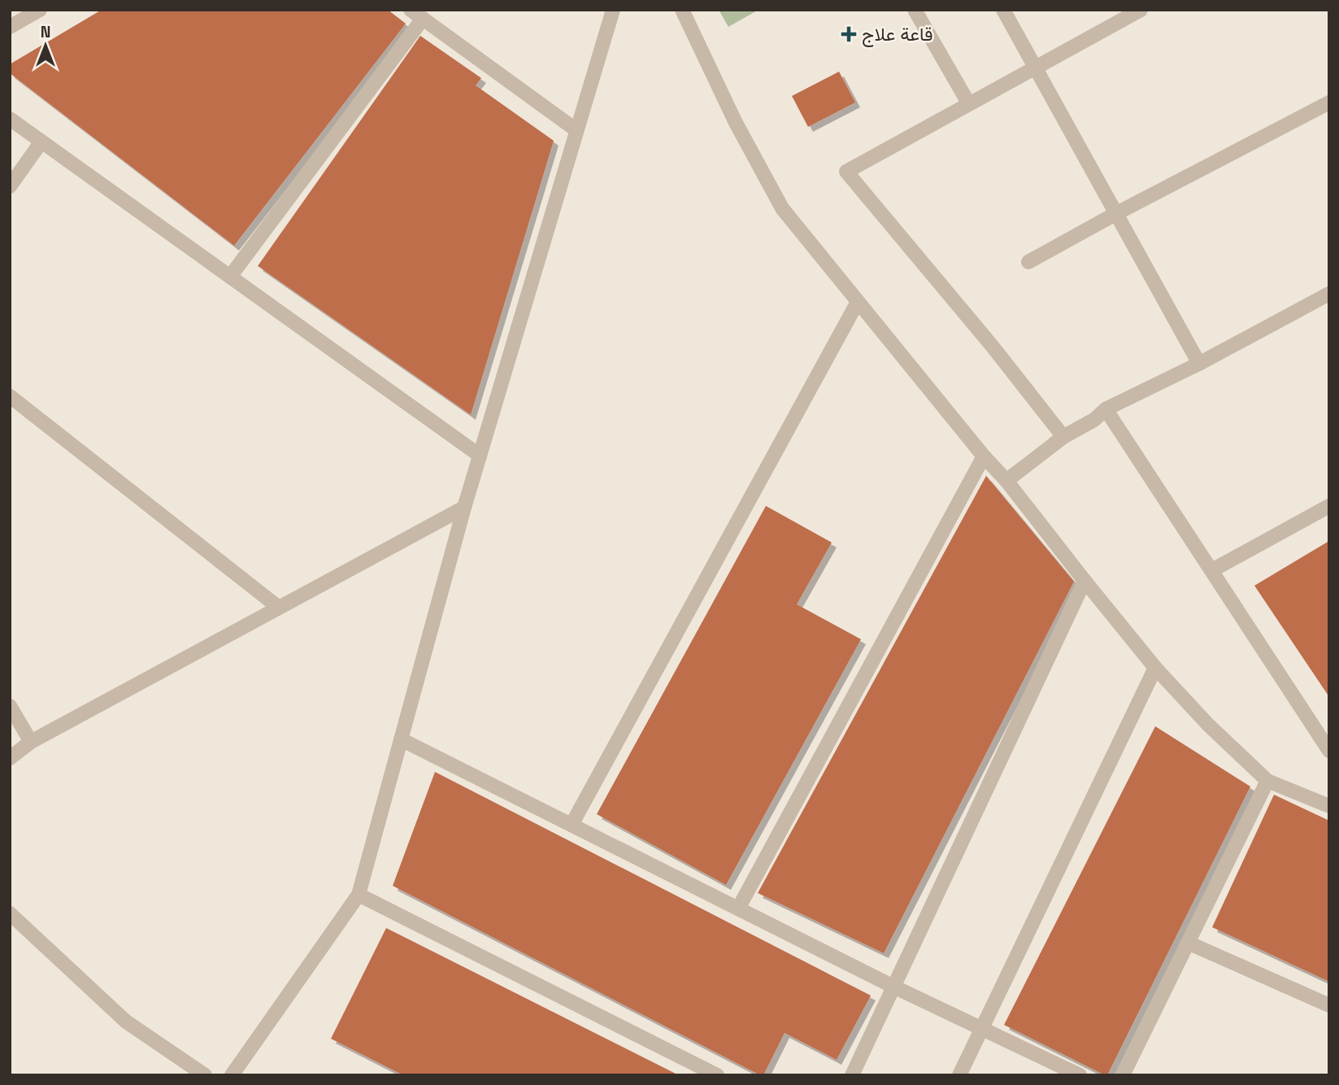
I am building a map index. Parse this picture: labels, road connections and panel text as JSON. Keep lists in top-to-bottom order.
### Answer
{
  "places": {
    "health": ["قاعة علاج"]
  },
  "north": "top"
}
